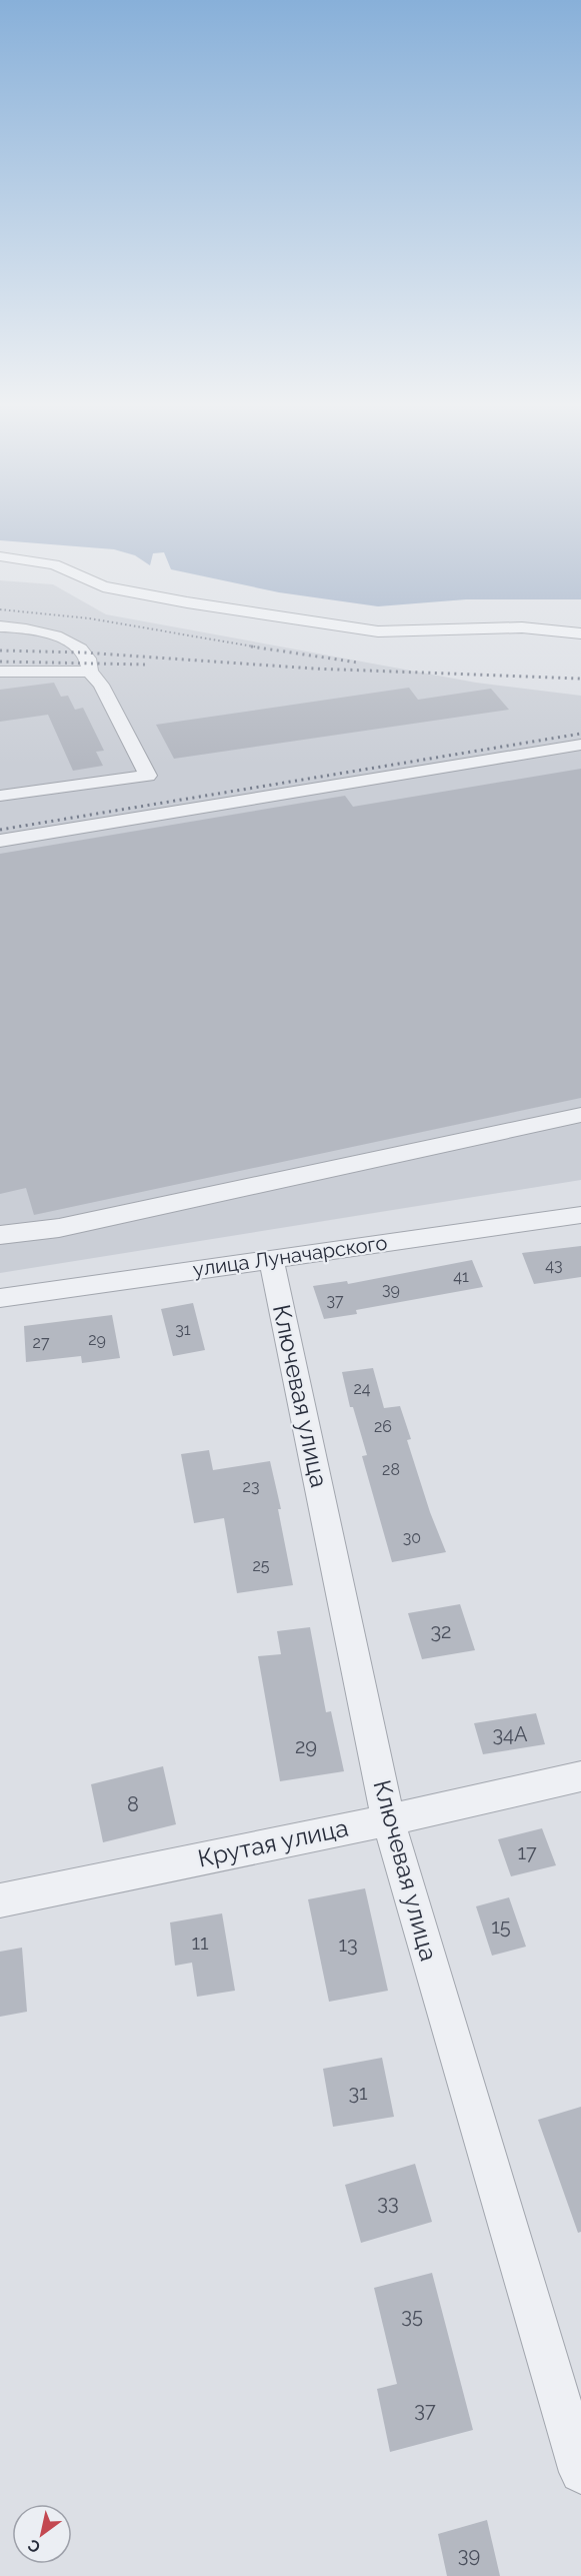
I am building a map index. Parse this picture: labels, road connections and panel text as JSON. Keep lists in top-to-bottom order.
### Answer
{
  "streets": {
    "street": ["улица Луначарского", "Ключевая улица", "Крутая улица"]
  },
  "crossings": [
    ["улица Луначарского", "Ключевая улица"],
    ["Ключевая улица", "Крутая улица"]
  ],
  "house_numbers": [
    "43",
    "41",
    "39",
    "37",
    "31",
    "29",
    "27",
    "24",
    "26",
    "28",
    "23",
    "30",
    "25",
    "32",
    "34А",
    "29",
    "8",
    "17",
    "15",
    "11",
    "13",
    "31",
    "33",
    "35",
    "37",
    "39"
  ],
  "north": "bottom left"
}
